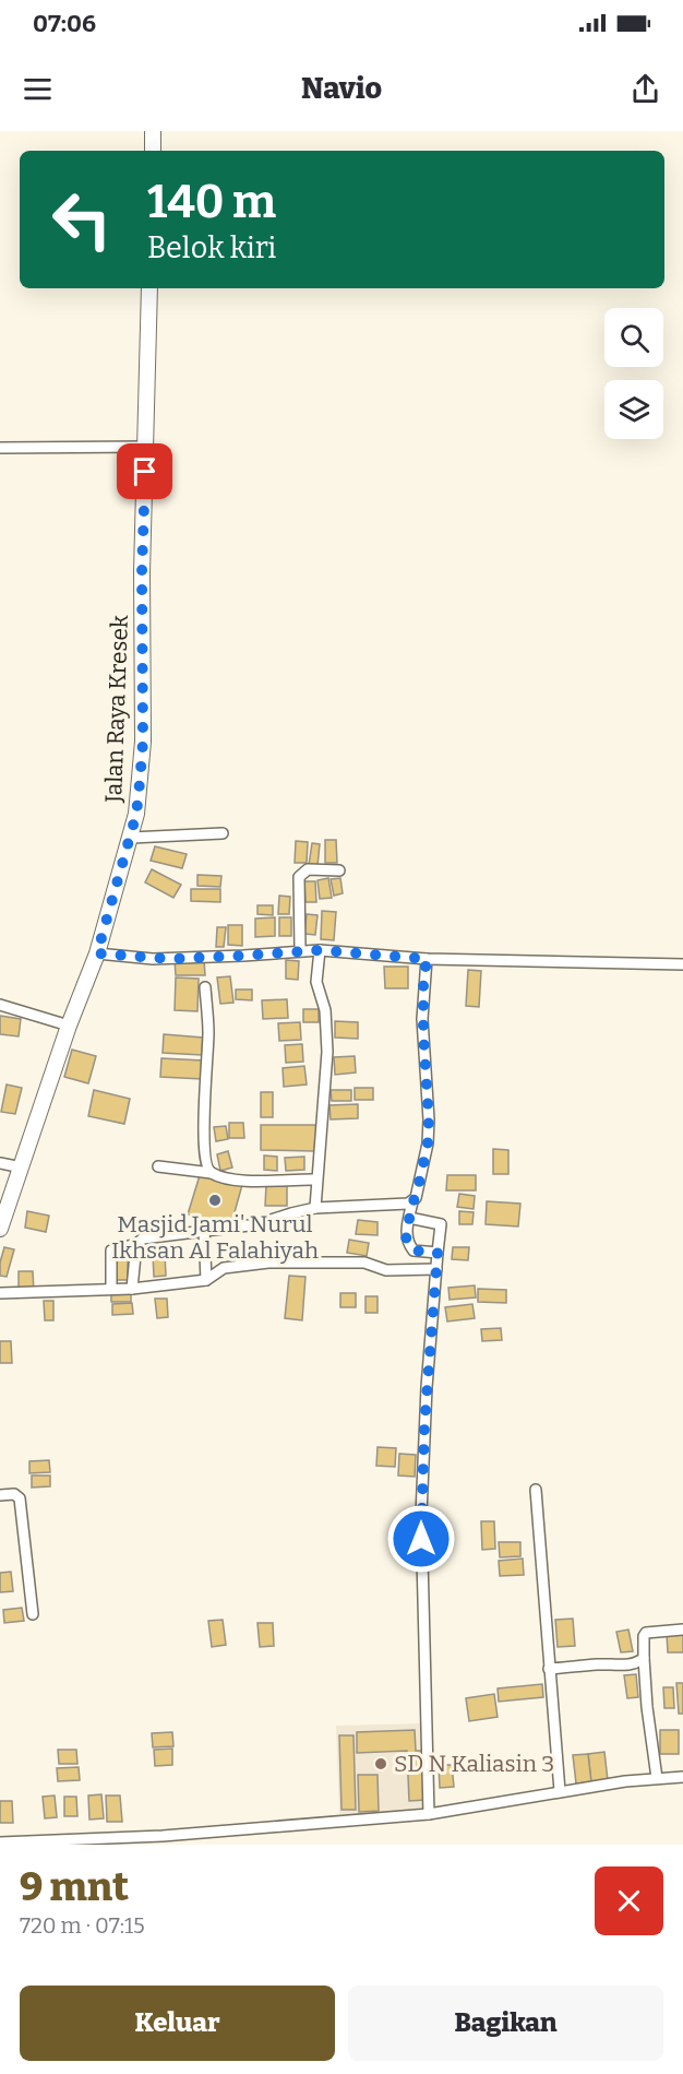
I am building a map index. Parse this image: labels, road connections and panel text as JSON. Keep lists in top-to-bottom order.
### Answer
{
  "streets": {
    "main road": ["Jalan Raya Kresek"]
  },
  "places": ["Masjid Jami' Nurul Ikhsan Al Falahiyah", "SD N Kaliasin 3"],
  "page": {
    "status": "07:06",
    "header": "Navio",
    "turn": ["140 m", "Belok kiri"],
    "heading": ["9 mnt", "720 m · 07:15"],
    "buttons": ["Keluar", "Bagikan"]
  }
}
